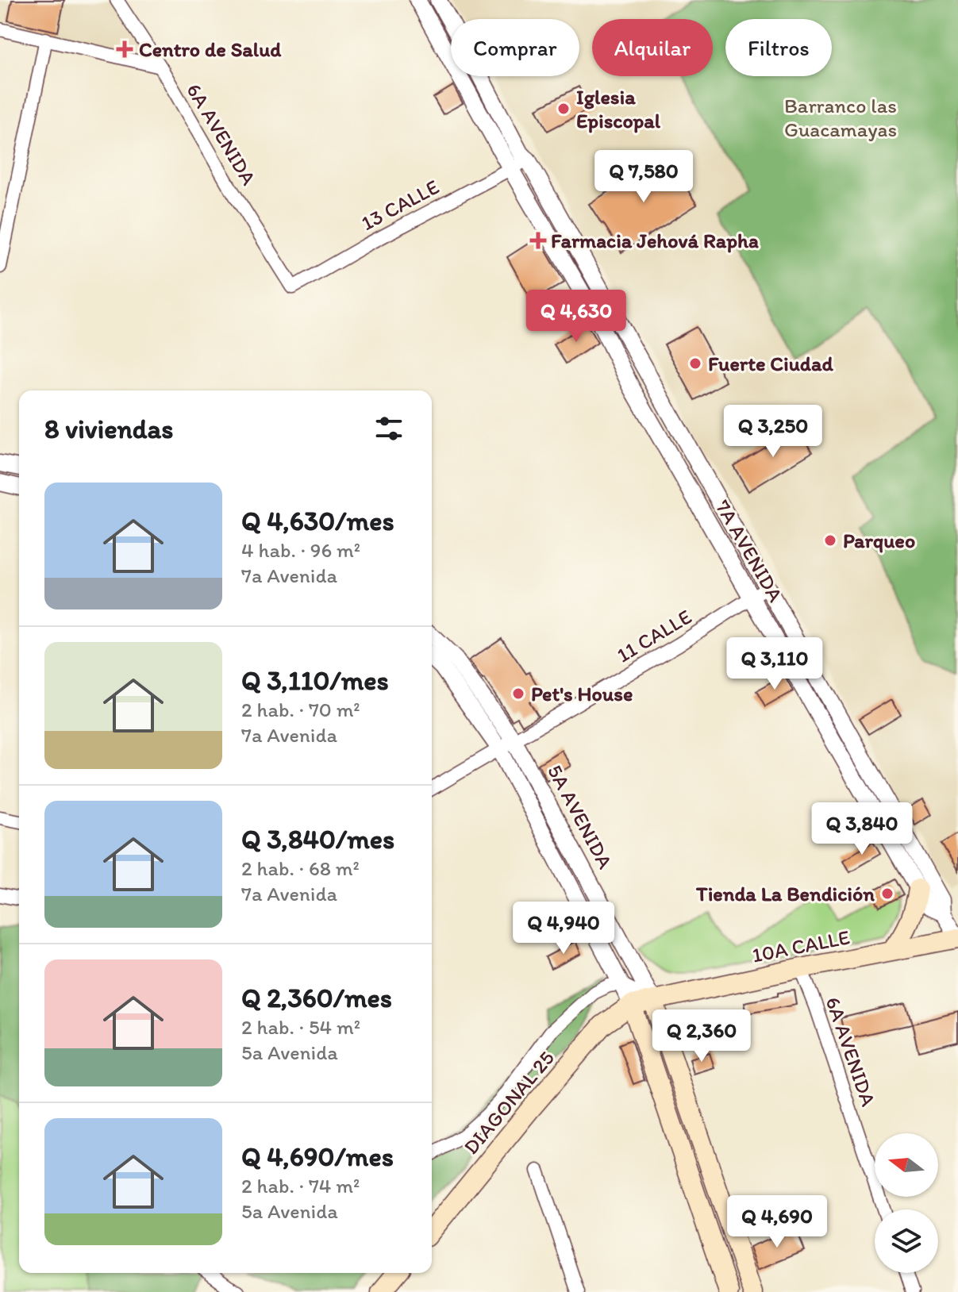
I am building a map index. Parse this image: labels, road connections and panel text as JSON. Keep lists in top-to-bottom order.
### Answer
{
  "streets": {
    "main road": ["5A AVENIDA", "10A CALLE", "DIAGONAL 25"],
    "street": [
      "6A AVENIDA",
      "13 CALLE",
      "7A AVENIDA",
      "11 CALLE"
    ]
  },
  "crossings": [
    ["6A AVENIDA", "13 CALLE"],
    ["6A AVENIDA", "10A CALLE"],
    ["13 CALLE", "7A AVENIDA"],
    ["7A AVENIDA", "11 CALLE"],
    ["7A AVENIDA", "10A CALLE"],
    ["11 CALLE", "5A AVENIDA"],
    ["5A AVENIDA", "10A CALLE"],
    ["5A AVENIDA", "DIAGONAL 25"],
    ["10A CALLE", "DIAGONAL 25"]
  ],
  "parks": ["Barranco las Guacamayas"],
  "places": {
    "health": ["Centro de Salud", "Farmacia Jehová Rapha"],
    "other": [
      "Iglesia Episcopal",
      "Fuerte Ciudad",
      "Parqueo",
      "Pet's House",
      "Tienda La Bendición"
    ]
  },
  "north": "left",
  "page": {
    "chip": ["Comprar", "Alquilar", "Filtros"],
    "price": [
      "Q 7,580",
      "Q 4,630",
      "Q 3,250",
      "Q 3,110",
      "Q 3,840",
      "Q 4,940",
      "Q 2,360",
      "Q 4,690"
    ],
    "heading": "8 viviendas",
    "list": [
      {
        "name": "Q 4,630/mes",
        "note": "4 hab. · 96 m² · 7a Avenida"
      },
      {
        "name": "Q 3,110/mes",
        "note": "2 hab. · 70 m² · 7a Avenida"
      },
      {
        "name": "Q 3,840/mes",
        "note": "2 hab. · 68 m² · 7a Avenida"
      },
      {
        "name": "Q 2,360/mes",
        "note": "2 hab. · 54 m² · 5a Avenida"
      },
      {
        "name": "Q 4,690/mes",
        "note": "2 hab. · 74 m² · 5a Avenida"
      }
    ]
  }
}
